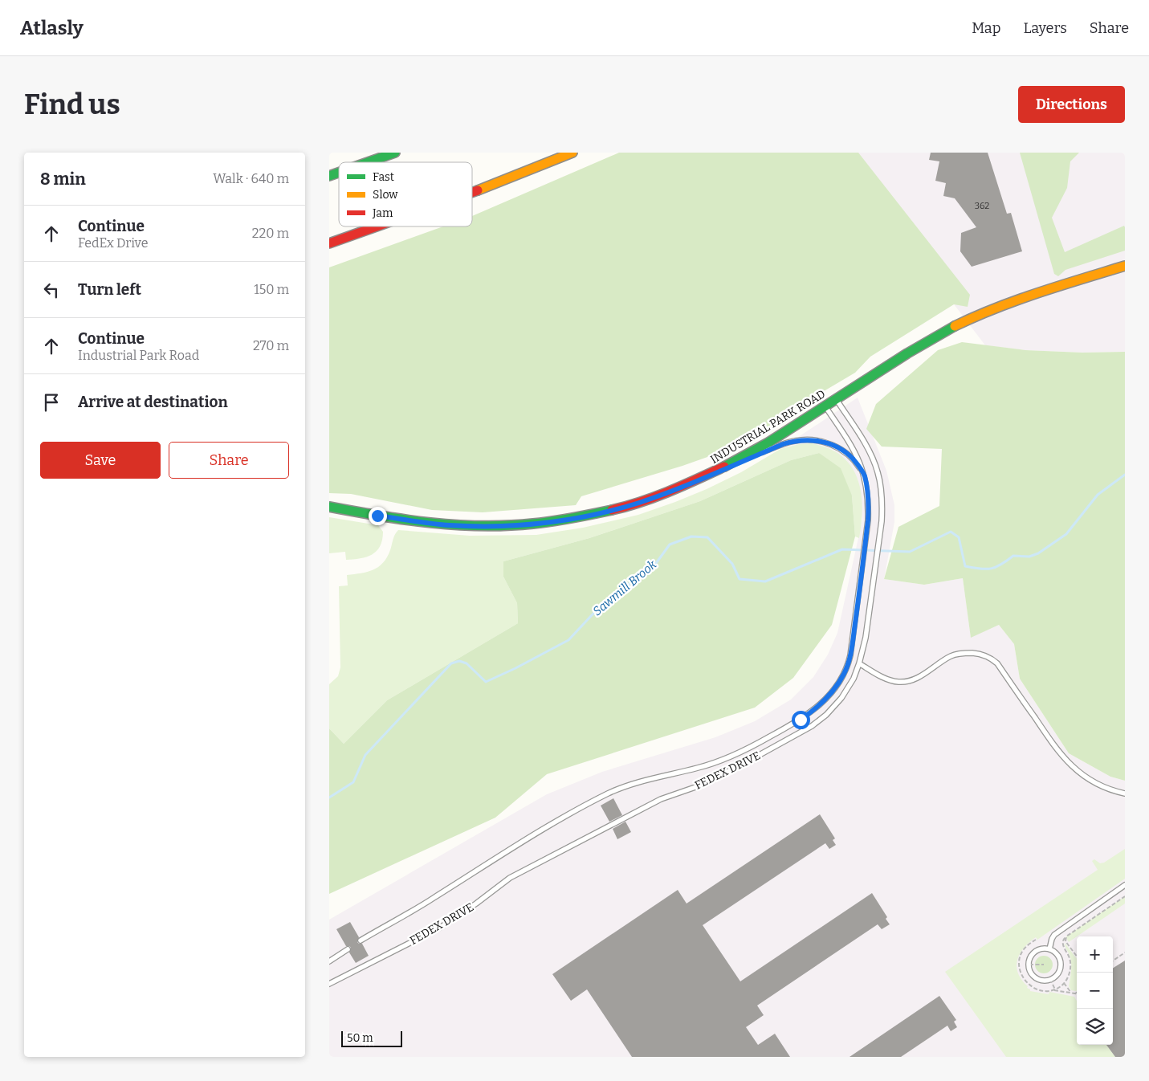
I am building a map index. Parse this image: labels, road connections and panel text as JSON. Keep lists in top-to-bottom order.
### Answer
{
  "streets": {
    "main road": ["INDUSTRIAL PARK ROAD"],
    "lane": ["FEDEX DRIVE"]
  },
  "crossings": [
    ["INDUSTRIAL PARK ROAD", "FEDEX DRIVE"]
  ],
  "water": ["Sawmill Brook"],
  "house_numbers": ["362"],
  "legend": ["Fast", "Slow", "Jam"],
  "scale_bar": "50 m",
  "page": {
    "header": "Atlasly",
    "nav": ["Map", "Layers", "Share"],
    "buttons": [
      "Directions",
      ["Save", "Share"]
    ],
    "title": "Find us",
    "heading": ["8 min", "Walk · 640 m"],
    "list": [
      ["Continue", "FedEx Drive", "220 m"],
      ["Turn left", "150 m"],
      ["Continue", "Industrial Park Road", "270 m"],
      "Arrive at destination"
    ],
    "map_buttons": ["+", "−"],
    "scale": "50 m"
  }
}
